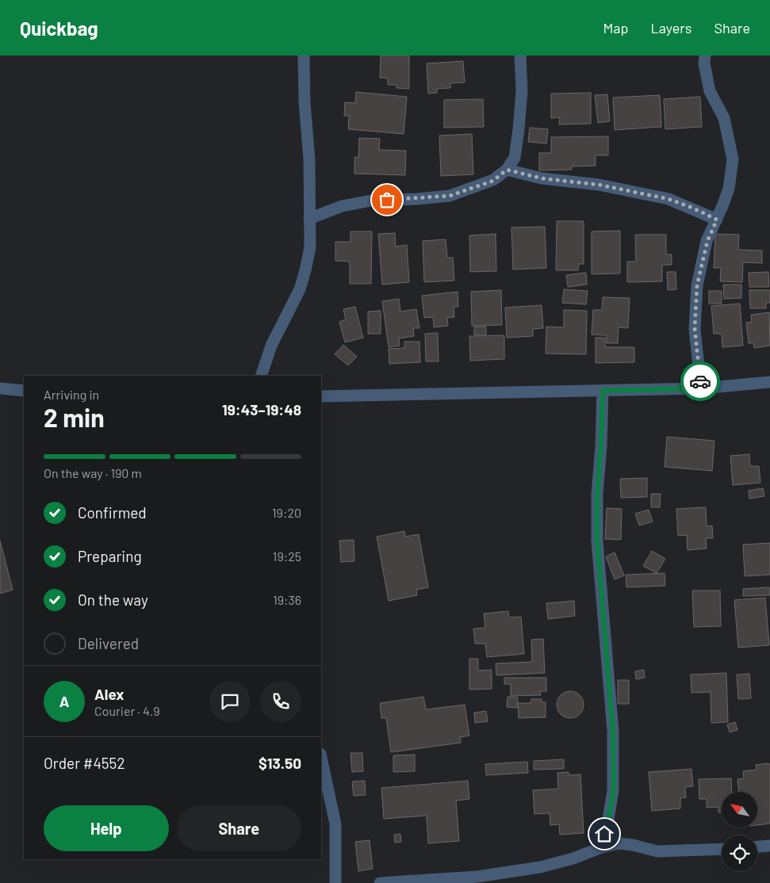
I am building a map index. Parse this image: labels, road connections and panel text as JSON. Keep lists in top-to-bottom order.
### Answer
{
  "north": "top left",
  "page": {
    "header": "Quickbag",
    "nav": ["Map", "Layers", "Share"],
    "heading": ["2 min", "Arriving in", "19:43–19:48"],
    "panel": [
      "Alex",
      "Courier · 4.9",
      "Order #4552",
      "$13.50"
    ],
    "bar": "On the way · 190 m",
    "list": [
      ["Confirmed", "19:20"],
      ["Preparing", "19:25"],
      ["On the way", "19:36"],
      "Delivered"
    ],
    "round": "A",
    "buttons": ["Help", "Share"]
  }
}
